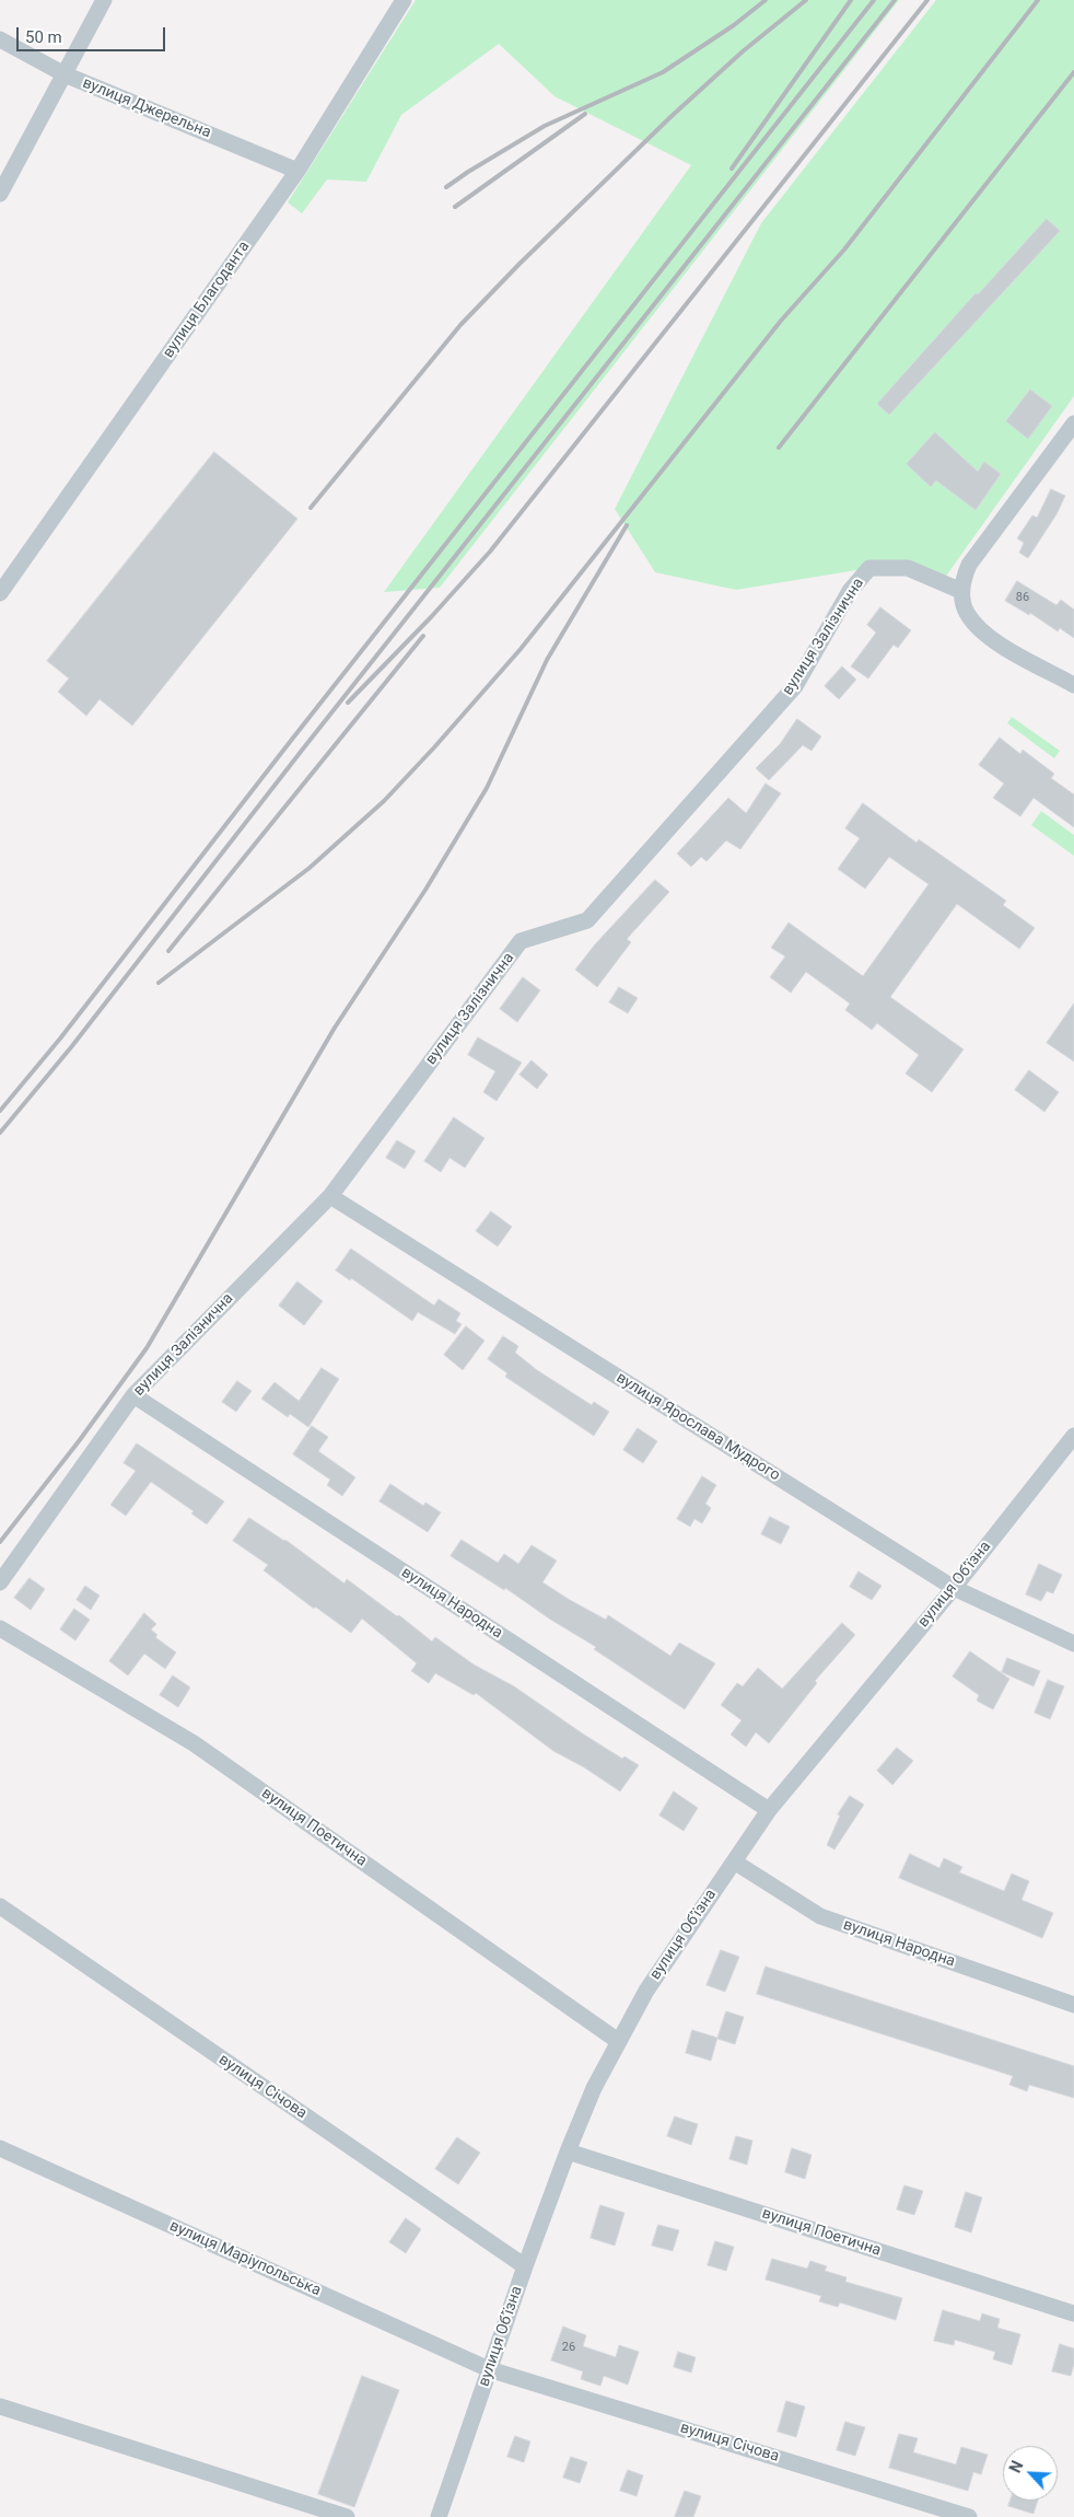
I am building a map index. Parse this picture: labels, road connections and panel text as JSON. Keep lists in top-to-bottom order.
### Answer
{
  "streets": {
    "street": [
      "вулиця Джерельна",
      "вулиця Благоданта",
      "вулиця Залізнична",
      "вулиця Ярослава Мудрого",
      "вулиця Об'їзна",
      "вулиця Народна",
      "вулиця Поетична",
      "вулиця Січова",
      "вулиця Маріупольська"
    ]
  },
  "crossings": [
    ["вулиця Джерельна", "вулиця Благоданта"],
    ["вулиця Залізнична", "вулиця Ярослава Мудрого"],
    ["вулиця Залізнична", "вулиця Народна"],
    ["вулиця Ярослава Мудрого", "вулиця Об'їзна"],
    ["вулиця Об'їзна", "вулиця Народна"],
    ["вулиця Об'їзна", "вулиця Поетична"],
    ["вулиця Об'їзна", "вулиця Січова"],
    ["вулиця Об'їзна", "вулиця Маріупольська"],
    ["вулиця Січова", "вулиця Маріупольська"]
  ],
  "house_numbers": ["86", "26"],
  "scale_bar": "50 m",
  "north": "top left"
}
